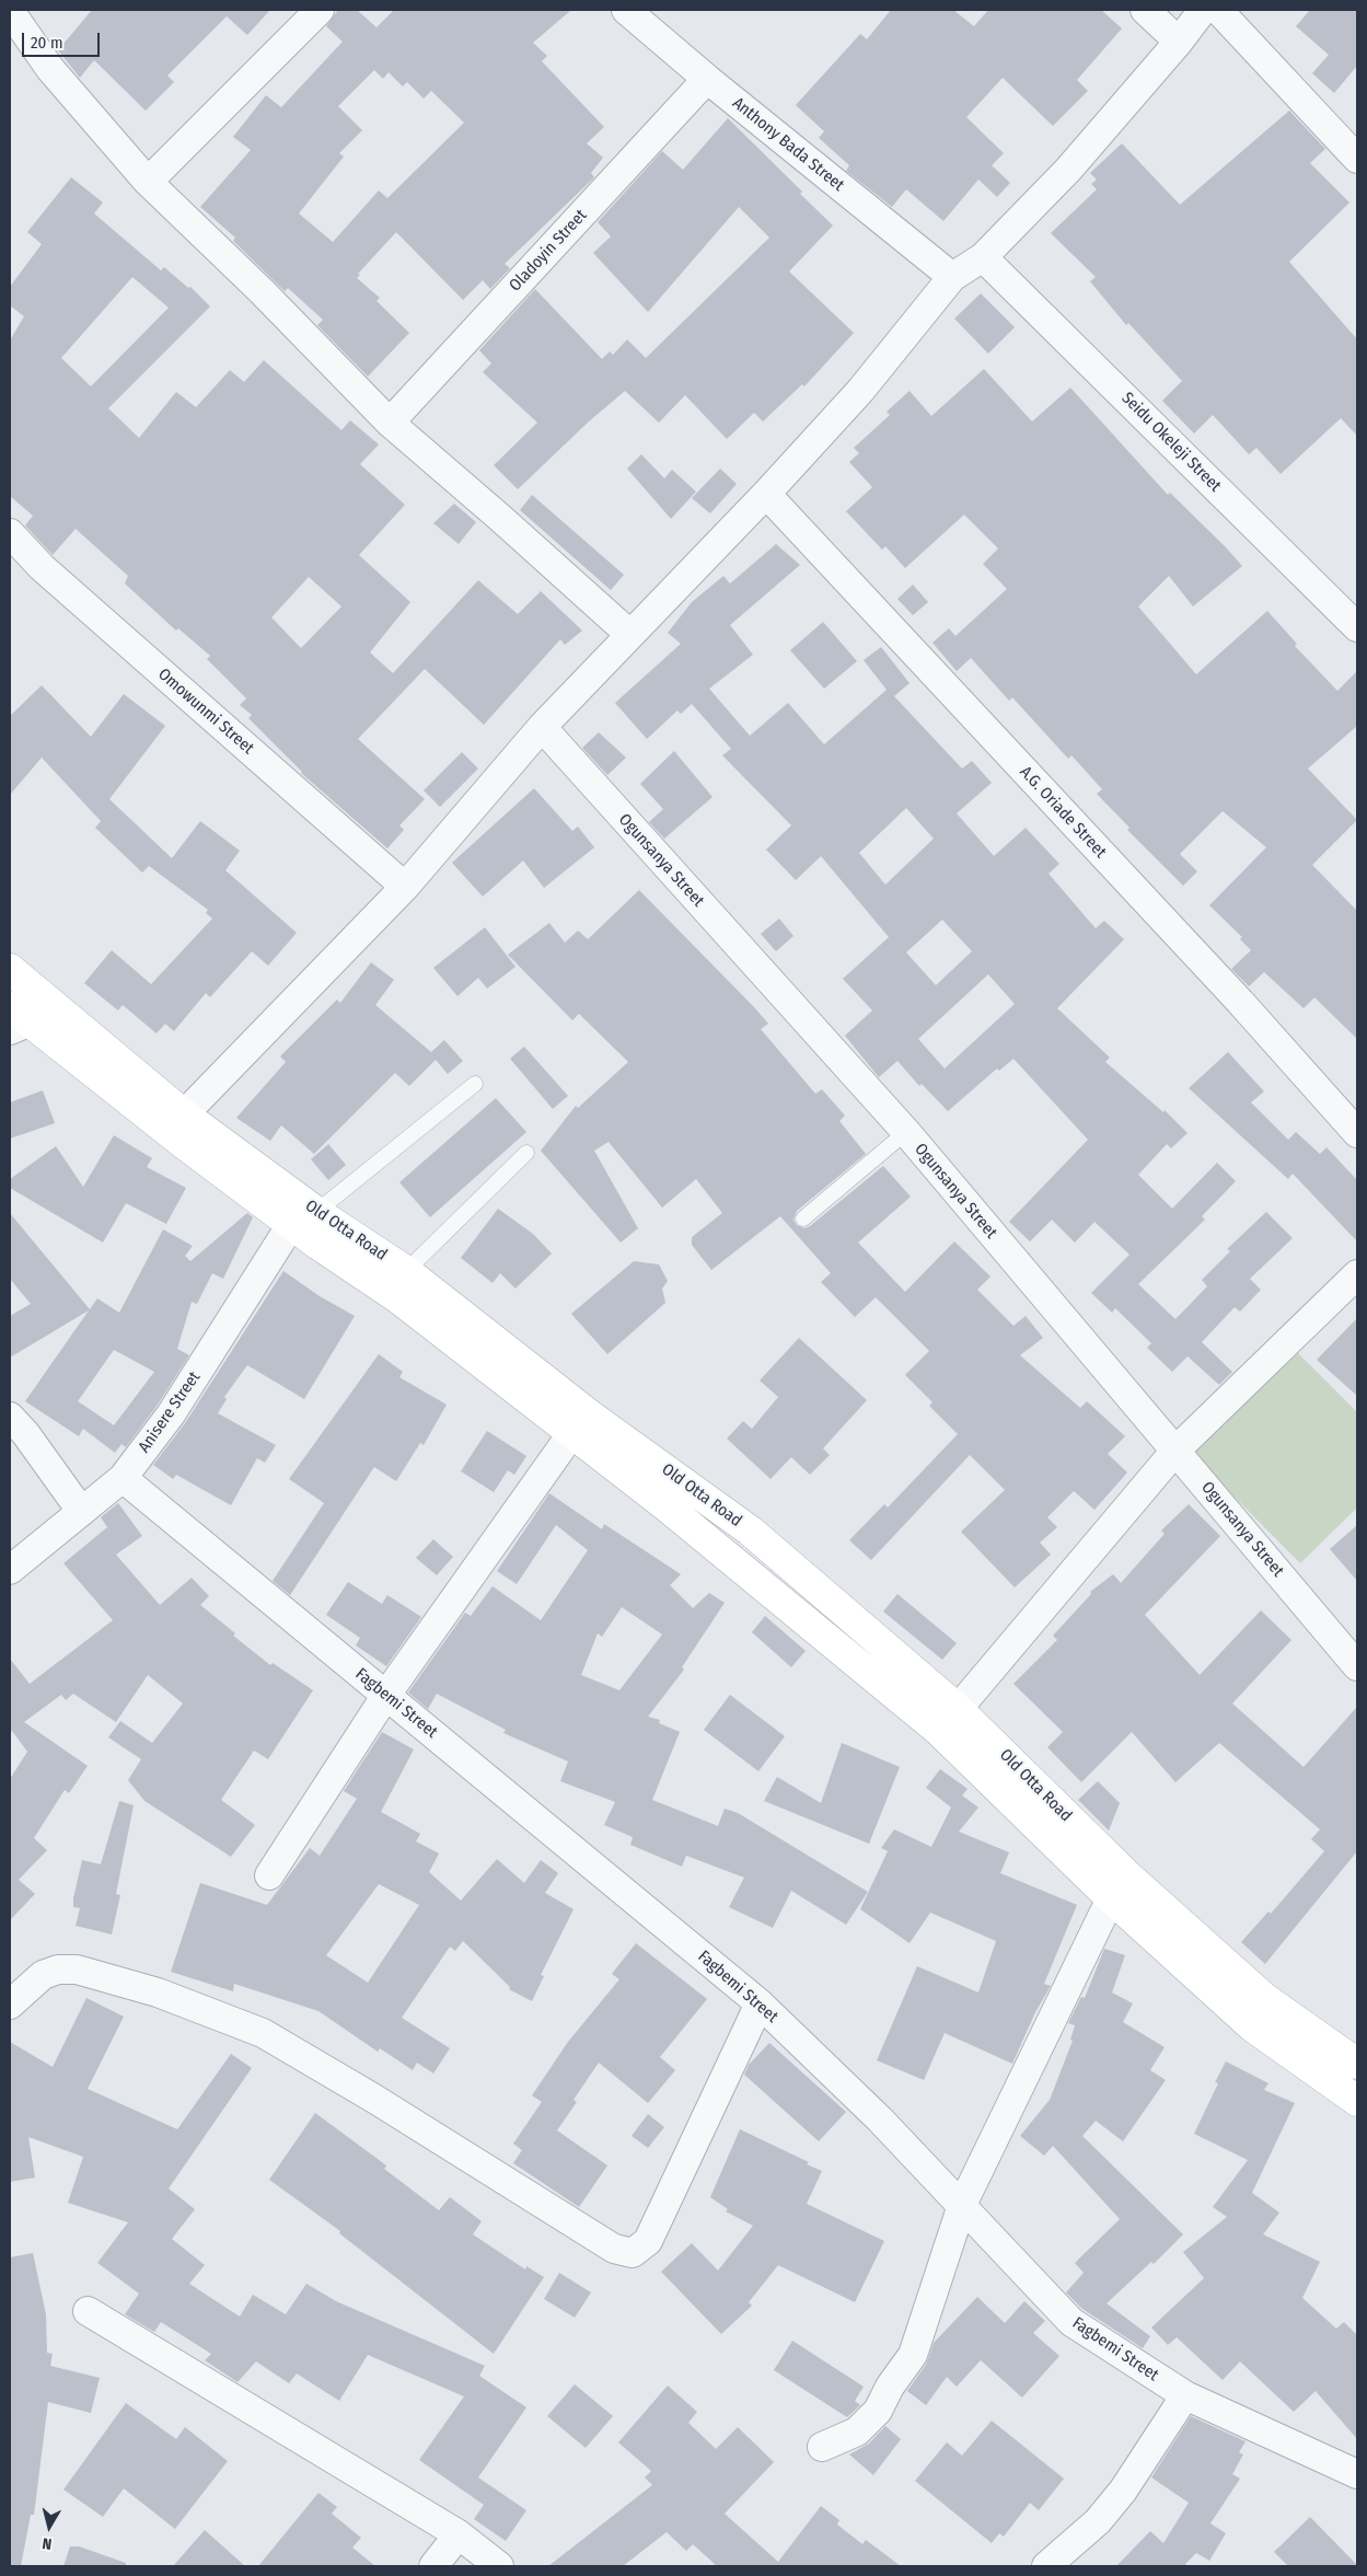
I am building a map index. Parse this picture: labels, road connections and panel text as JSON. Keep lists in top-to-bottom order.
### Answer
{
  "streets": {
    "street": [
      "Anthony Bada Street",
      "Oladoyin Street",
      "Seidu Okeleji Street",
      "Omowunmi Street",
      "A.G. Oriade Street",
      "Ogunsanya Street",
      "Old Otta Road",
      "Anisere Street",
      "Fagbemi Street"
    ]
  },
  "crossings": [
    ["Anthony Bada Street", "Oladoyin Street"],
    ["Old Otta Road", "Anisere Street"],
    ["Anisere Street", "Fagbemi Street"]
  ],
  "scale_bar": "20 m",
  "north": "bottom"
}
